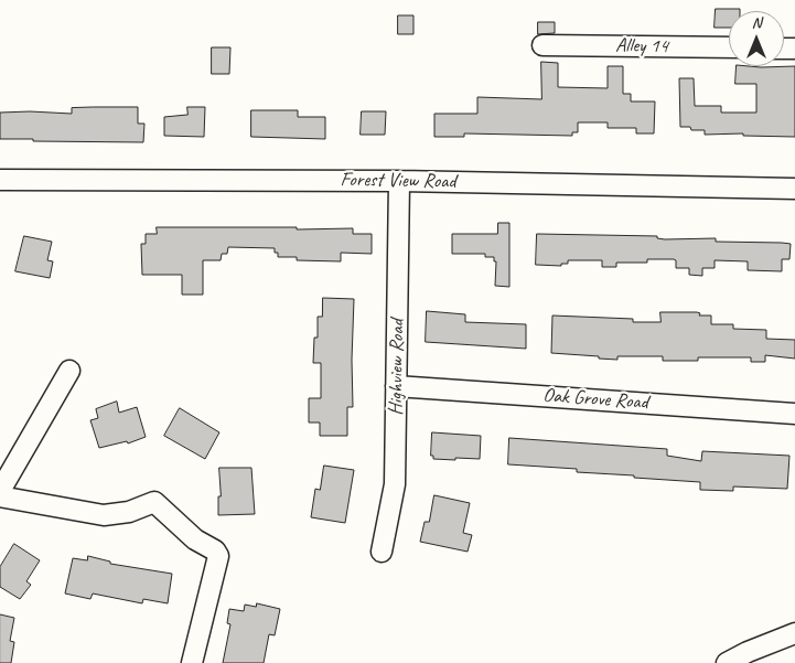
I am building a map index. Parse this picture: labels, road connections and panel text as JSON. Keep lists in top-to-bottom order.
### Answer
{
  "streets": {
    "street": [
      "Alley 14",
      "Forest View Road",
      "Highview Road",
      "Oak Grove Road"
    ]
  },
  "crossings": [
    ["Forest View Road", "Highview Road"],
    ["Highview Road", "Oak Grove Road"]
  ],
  "north": "top"
}
